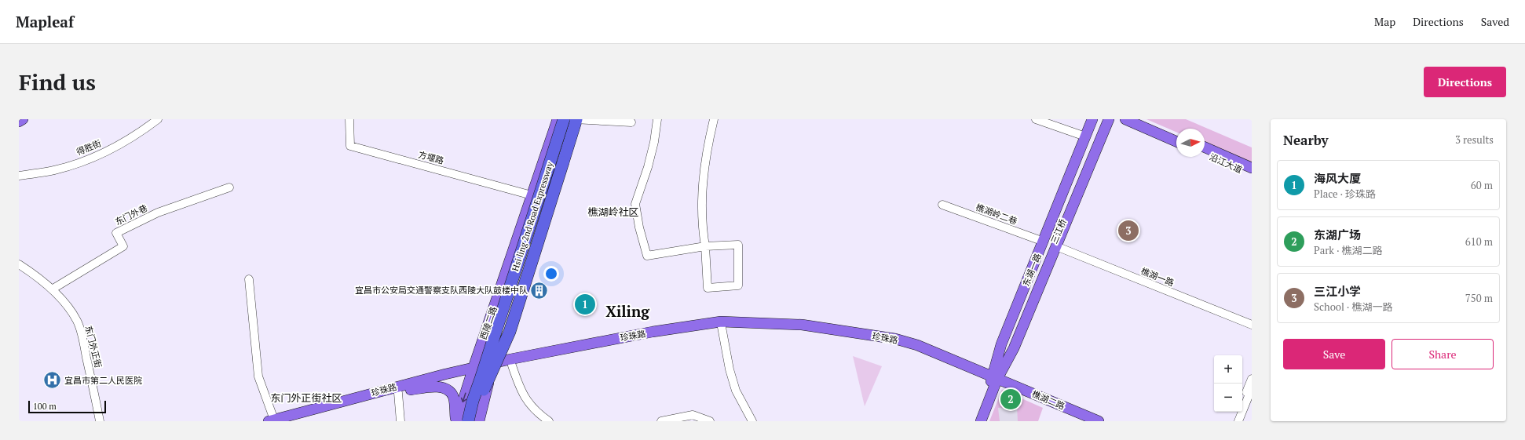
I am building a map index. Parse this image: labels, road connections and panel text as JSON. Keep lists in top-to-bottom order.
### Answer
{
  "streets": {
    "highway": ["Hsi ling 2nd Road Expressway"],
    "main road": [
      "沿江大道",
      "三江桥",
      "东湖一路",
      "西陵二路",
      "珍珠路",
      "樵湖二路"
    ],
    "street": [
      "得胜街",
      "方堰路",
      "樵湖岭二巷",
      "东门外巷",
      "樵湖一路",
      "东门外正街"
    ]
  },
  "crossings": [
    ["方堰路", "西陵二路"],
    ["樵湖岭二巷", "东湖一路"],
    ["东门外巷", "东门外正街"],
    ["Hsi ling 2nd Road Expressway", "西陵二路"],
    ["三江桥", "东湖一路"],
    ["三江桥", "珍珠路"],
    ["三江桥", "樵湖二路"],
    ["东湖一路", "珍珠路"],
    ["东湖一路", "樵湖二路"],
    ["西陵二路", "珍珠路"],
    ["珍珠路", "樵湖二路"]
  ],
  "districts": ["樵湖岭社区", "Xiling", "东门外正街社区"],
  "places": {
    "building": ["宜昌市公安局交通警察支队西陵大队鼓楼中队"],
    "hospital": ["宜昌市第二人民医院"]
  },
  "scale_bar": "100 m",
  "north": "right",
  "page": {
    "header": "Mapleaf",
    "nav": ["Map", "Directions", "Saved"],
    "buttons": [
      "Directions",
      ["Save", "Share"]
    ],
    "title": "Find us",
    "heading": ["Nearby", "3 results"],
    "list": [
      {
        "mark": "1",
        "name": "海风大厦",
        "note": "Place · 珍珠路",
        "value": "60 m"
      },
      {
        "mark": "2",
        "name": "东湖广场",
        "note": "Park · 樵湖二路",
        "value": "610 m"
      },
      {
        "mark": "3",
        "name": "三江小学",
        "note": "School · 樵湖一路",
        "value": "750 m"
      }
    ],
    "pins": ["3", "1", "2"],
    "map_buttons": ["+", "−"],
    "scale": "100 m"
  }
}
